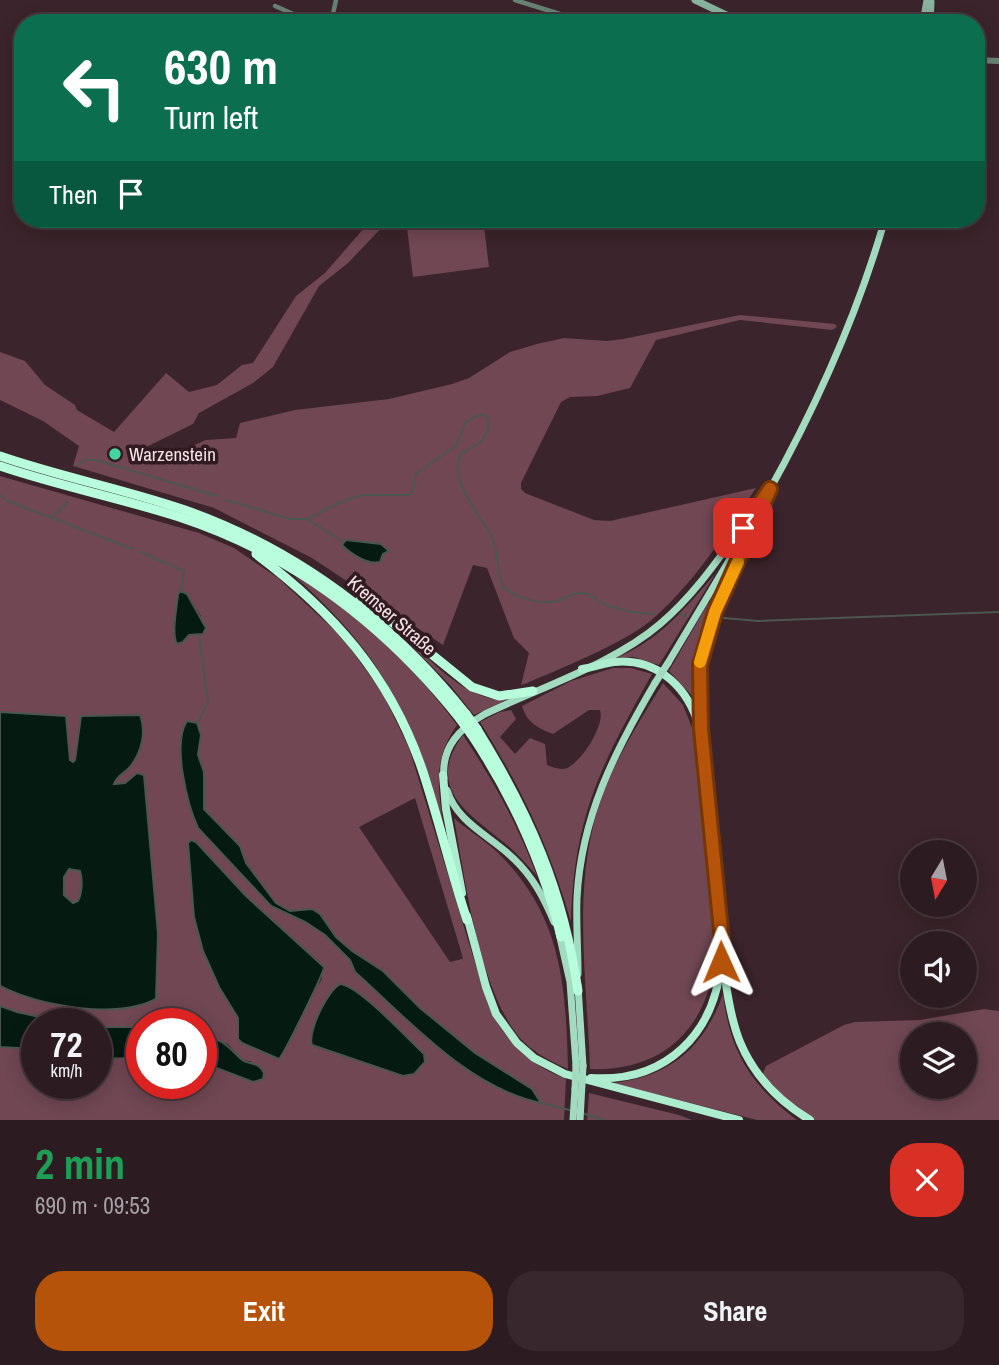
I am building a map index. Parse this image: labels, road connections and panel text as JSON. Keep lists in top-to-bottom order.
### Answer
{
  "streets": {
    "highway": ["Kremser Straße"]
  },
  "places": ["Warzenstein"],
  "north": "bottom",
  "page": {
    "turn": ["630 m", "Turn left"],
    "then": "Then",
    "speed": "72 km/h",
    "limit": "80",
    "heading": ["2 min", "690 m · 09:53"],
    "buttons": ["Exit", "Share"]
  }
}
